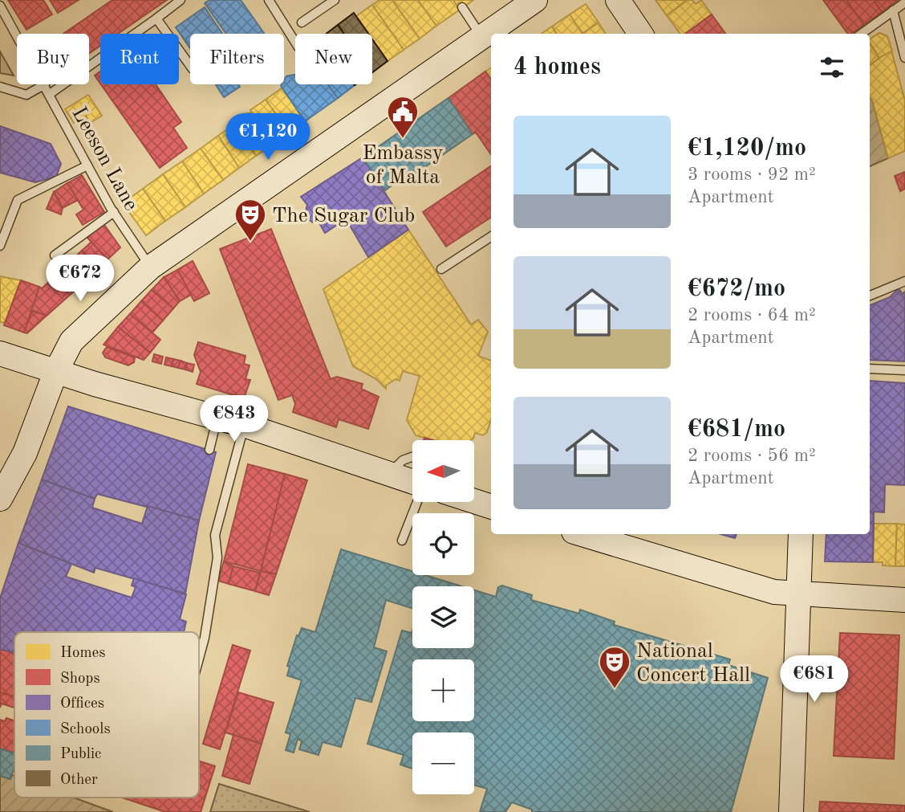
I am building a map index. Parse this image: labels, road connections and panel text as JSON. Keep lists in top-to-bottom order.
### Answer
{
  "streets": {
    "lane": ["Leeson Lane"]
  },
  "places": {
    "public building": ["Embassy of Malta"],
    "theatre": ["The Sugar Club", "National Concert Hall"]
  },
  "legend": [
    "Homes",
    "Shops",
    "Offices",
    "Schools",
    "Public",
    "Other"
  ],
  "north": "left",
  "page": {
    "chip": [
      "Buy",
      "Rent",
      "Filters",
      "New"
    ],
    "heading": "4 homes",
    "list": [
      {
        "name": "€1,120/mo",
        "note": "3 rooms · 92 m² · Apartment"
      },
      {
        "name": "€672/mo",
        "note": "2 rooms · 64 m² · Apartment"
      },
      {
        "name": "€681/mo",
        "note": "2 rooms · 56 m² · Apartment"
      }
    ],
    "price": [
      "€1,120",
      "€672",
      "€843",
      "€681"
    ],
    "map_buttons": ["+", "−"]
  }
}
